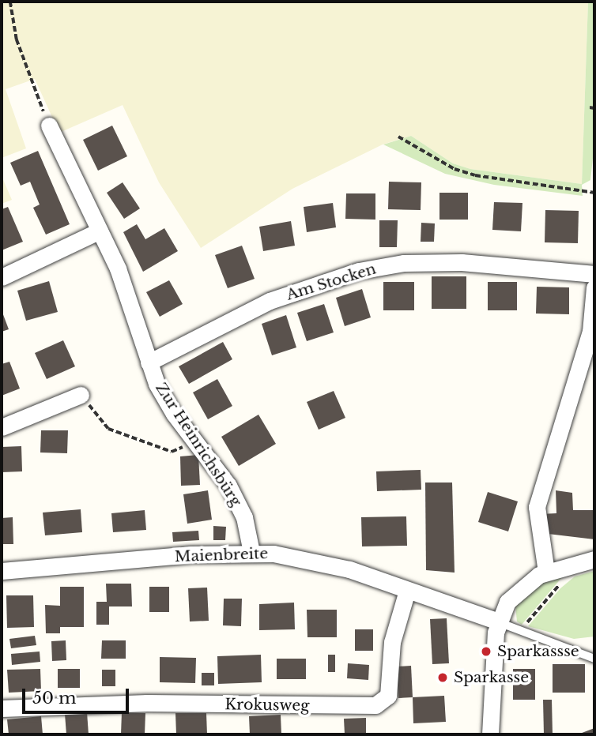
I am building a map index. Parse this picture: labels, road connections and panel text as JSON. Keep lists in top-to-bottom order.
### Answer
{
  "streets": {
    "street": [
      "Am Stocken",
      "Zur Heinrichsbürg",
      "Maienbreite",
      "Krokusweg"
    ]
  },
  "crossings": [
    ["Am Stocken", "Zur Heinrichsbürg"],
    ["Zur Heinrichsbürg", "Maienbreite"],
    ["Maienbreite", "Krokusweg"]
  ],
  "places": ["Sparkassse", "Sparkasse"],
  "scale_bar": "50 m"
}
